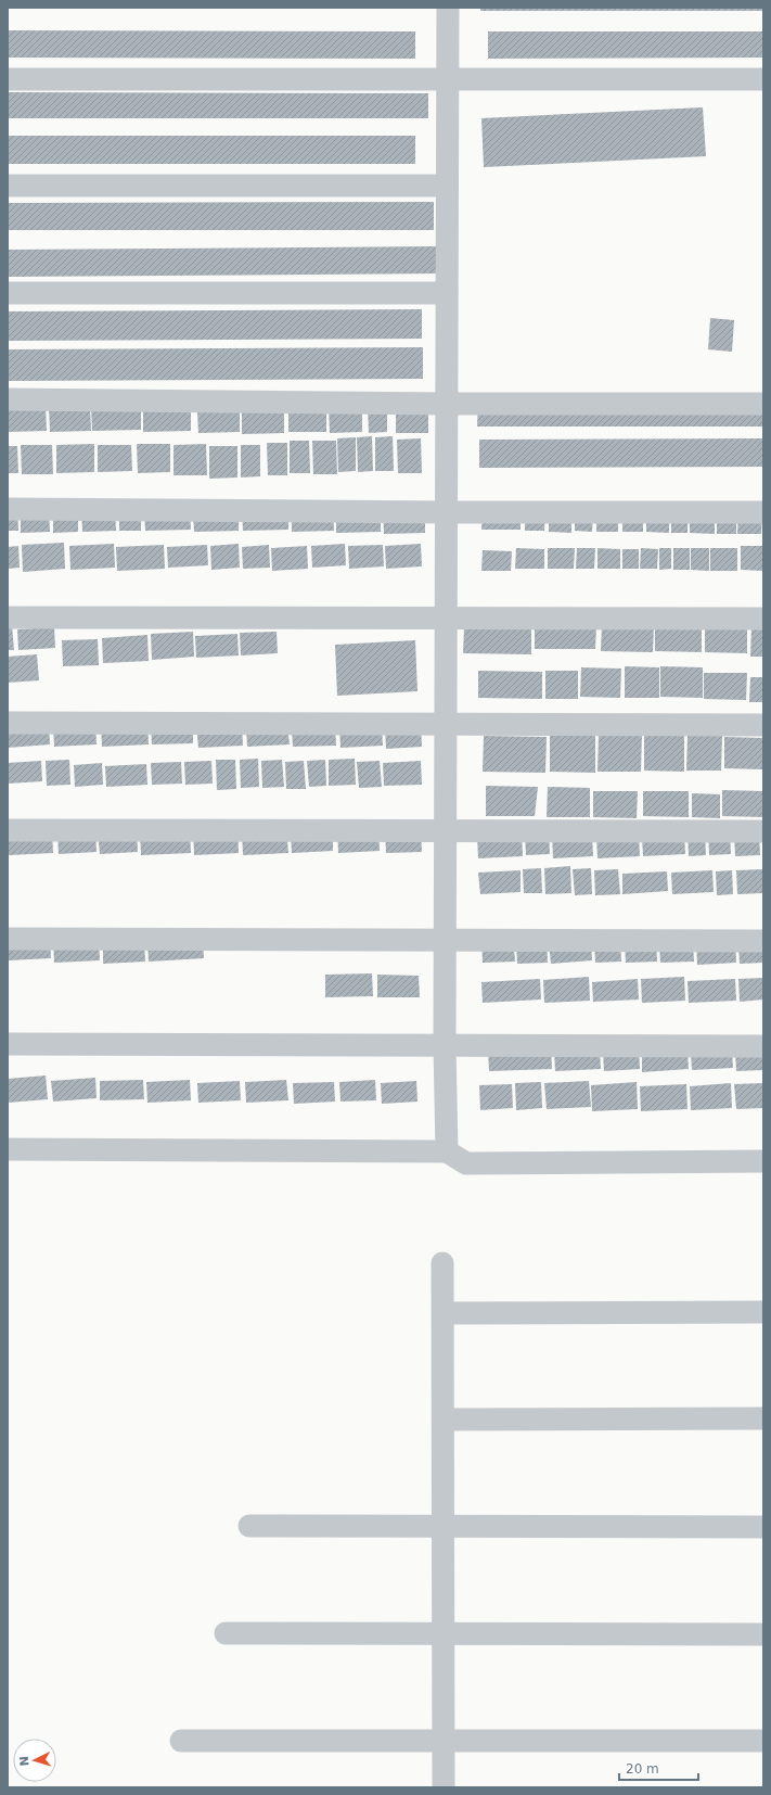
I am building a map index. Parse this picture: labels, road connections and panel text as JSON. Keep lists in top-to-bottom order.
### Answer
{
  "scale_bar": "20 m",
  "north": "left"
}
